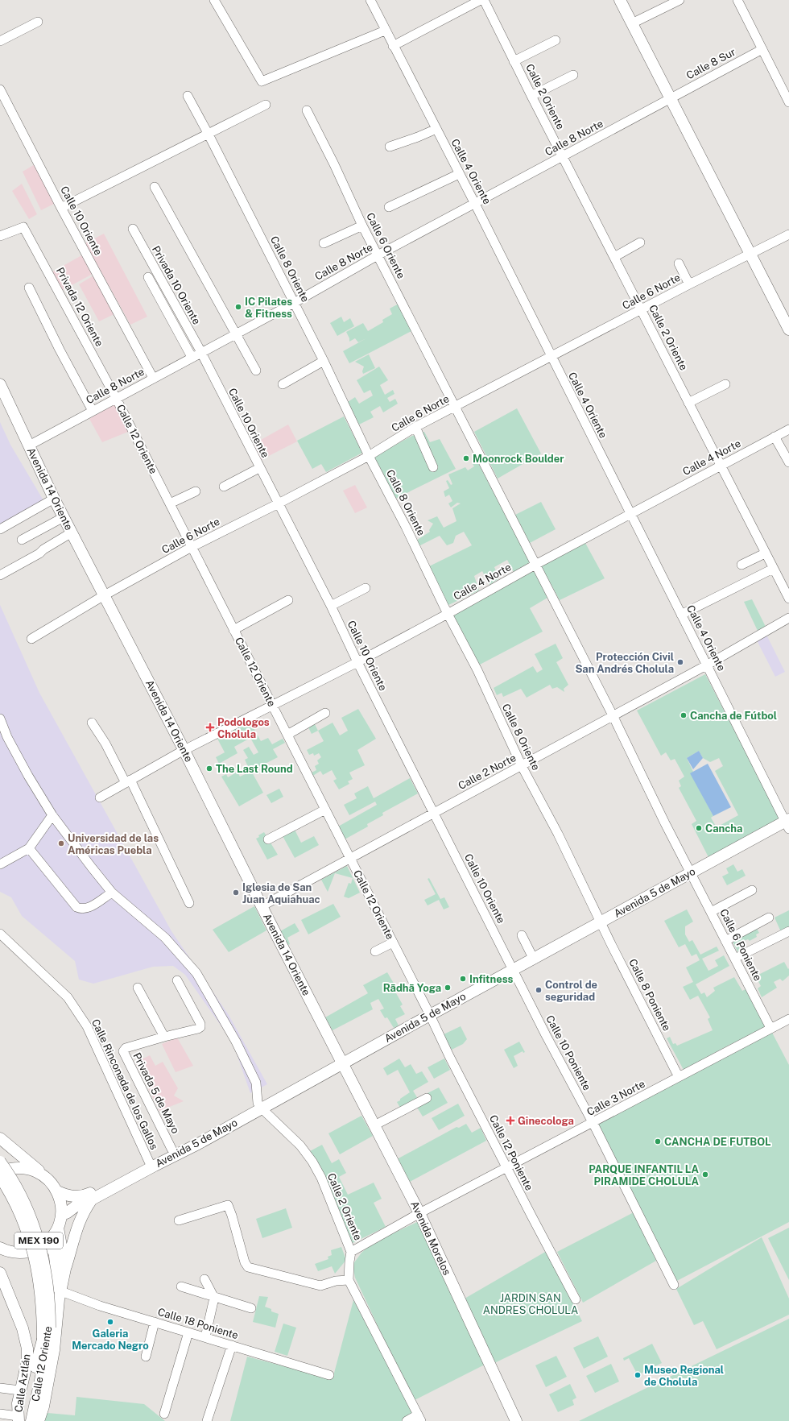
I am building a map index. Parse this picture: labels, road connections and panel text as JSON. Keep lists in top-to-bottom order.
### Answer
{
  "streets": {
    "main road": [
      "Calle 12 Oriente",
      "Avenida 14 Oriente",
      "Avenida 5 de Mayo",
      "Avenida Morelos",
      "MEX 190",
      "Calle Aztlán"
    ],
    "street": [
      "Calle 8 Sur",
      "Calle 2 Oriente",
      "Calle 8 Norte",
      "Calle 4 Oriente",
      "Calle 10 Oriente",
      "Calle 6 Oriente",
      "Calle 8 Oriente",
      "Privada 10 Oriente",
      "Calle 6 Norte",
      "Privada 12 Oriente",
      "Calle 4 Norte",
      "Calle 2 Norte",
      "Calle 6 Poniente",
      "Calle 8 Poniente",
      "Calle 10 Poniente",
      "Calle Rinconada de los Gallos",
      "Privada 5 de Mayo",
      "Calle 3 Norte",
      "Calle 12 Poniente",
      "Calle 18 Poniente"
    ]
  },
  "crossings": [
    ["Calle 8 Sur", "Calle 8 Norte"],
    ["Calle 2 Oriente", "Calle 8 Norte"],
    ["Calle 2 Oriente", "Calle 6 Norte"],
    ["Calle 2 Oriente", "Calle 4 Norte"],
    ["Calle 2 Oriente", "Avenida 5 de Mayo"],
    ["Calle 2 Oriente", "Calle 3 Norte"],
    ["Calle 8 Norte", "Calle 4 Oriente"],
    ["Calle 8 Norte", "Calle 10 Oriente"],
    ["Calle 8 Norte", "Calle 6 Oriente"],
    ["Calle 8 Norte", "Calle 8 Oriente"],
    ["Calle 8 Norte", "Privada 10 Oriente"],
    ["Calle 8 Norte", "Privada 12 Oriente"],
    ["Calle 8 Norte", "Calle 12 Oriente"],
    ["Calle 8 Norte", "Avenida 14 Oriente"],
    ["Calle 4 Oriente", "Calle 6 Norte"],
    ["Calle 4 Oriente", "Calle 4 Norte"],
    ["Calle 4 Oriente", "Calle 2 Norte"],
    ["Calle 4 Oriente", "Avenida 5 de Mayo"],
    ["Calle 10 Oriente", "Privada 10 Oriente"],
    ["Calle 10 Oriente", "Calle 6 Norte"],
    ["Calle 10 Oriente", "Calle 4 Norte"],
    ["Calle 10 Oriente", "Calle 2 Norte"],
    ["Calle 10 Oriente", "Avenida 5 de Mayo"],
    ["Calle 10 Oriente", "Calle 10 Poniente"],
    ["Calle 6 Oriente", "Calle 6 Norte"],
    ["Calle 6 Oriente", "Calle 4 Norte"],
    ["Calle 6 Oriente", "Calle 6 Poniente"],
    ["Calle 8 Oriente", "Calle 6 Norte"],
    ["Calle 8 Oriente", "Calle 4 Norte"],
    ["Calle 8 Oriente", "Calle 2 Norte"],
    ["Calle 8 Oriente", "Avenida 5 de Mayo"],
    ["Calle 8 Oriente", "Calle 8 Poniente"],
    ["Calle 6 Norte", "Calle 12 Oriente"],
    ["Calle 6 Norte", "Avenida 14 Oriente"],
    ["Privada 12 Oriente", "Calle 12 Oriente"],
    ["Calle 12 Oriente", "Calle 4 Norte"],
    ["Calle 12 Oriente", "Calle 2 Norte"],
    ["Calle 12 Oriente", "Avenida 5 de Mayo"],
    ["Calle 12 Oriente", "Calle 12 Poniente"],
    ["Calle 12 Oriente", "Calle 18 Poniente"],
    ["Calle 12 Oriente", "Calle Aztlán"],
    ["Calle 4 Norte", "Avenida 14 Oriente"],
    ["Calle 4 Norte", "Calle 6 Poniente"],
    ["Avenida 14 Oriente", "Calle 2 Norte"],
    ["Avenida 14 Oriente", "Avenida 5 de Mayo"],
    ["Avenida 14 Oriente", "Avenida Morelos"],
    ["Calle 2 Norte", "Calle 6 Poniente"],
    ["Avenida 5 de Mayo", "Calle 6 Poniente"],
    ["Avenida 5 de Mayo", "Calle 8 Poniente"],
    ["Avenida 5 de Mayo", "Calle 10 Poniente"],
    ["Avenida 5 de Mayo", "Calle Rinconada de los Gallos"],
    ["Avenida 5 de Mayo", "Privada 5 de Mayo"],
    ["Avenida 5 de Mayo", "Calle 12 Poniente"],
    ["Avenida 5 de Mayo", "Avenida Morelos"],
    ["Calle 6 Poniente", "Calle 3 Norte"],
    ["Calle 8 Poniente", "Calle 3 Norte"],
    ["Calle 10 Poniente", "Calle 3 Norte"],
    ["Calle 3 Norte", "Calle 12 Poniente"],
    ["Calle 3 Norte", "Avenida Morelos"]
  ],
  "parks": ["JARDIN SAN ANDRES CHOLULA"],
  "places": {
    "other": [
      "IC Pilates & Fitness",
      "Moonrock Boulder",
      "Protección Civil San Andrés Cholula",
      "Cancha de Fútbol",
      "The Last Round",
      "Cancha",
      "Universidad de las Américas Puebla",
      "Iglesia de San Juan Aquiahuac",
      "Infitness",
      "Rādhā Yoga",
      "Control de seguridad",
      "CANCHA DE FUTBOL",
      "PARQUE INFANTIL LA PIRAMIDE CHOLULA",
      "Galeria Mercado Negro",
      "Museo Regional de Cholula"
    ],
    "health": ["Podologos Cholula", "Ginecologa"]
  }
}
